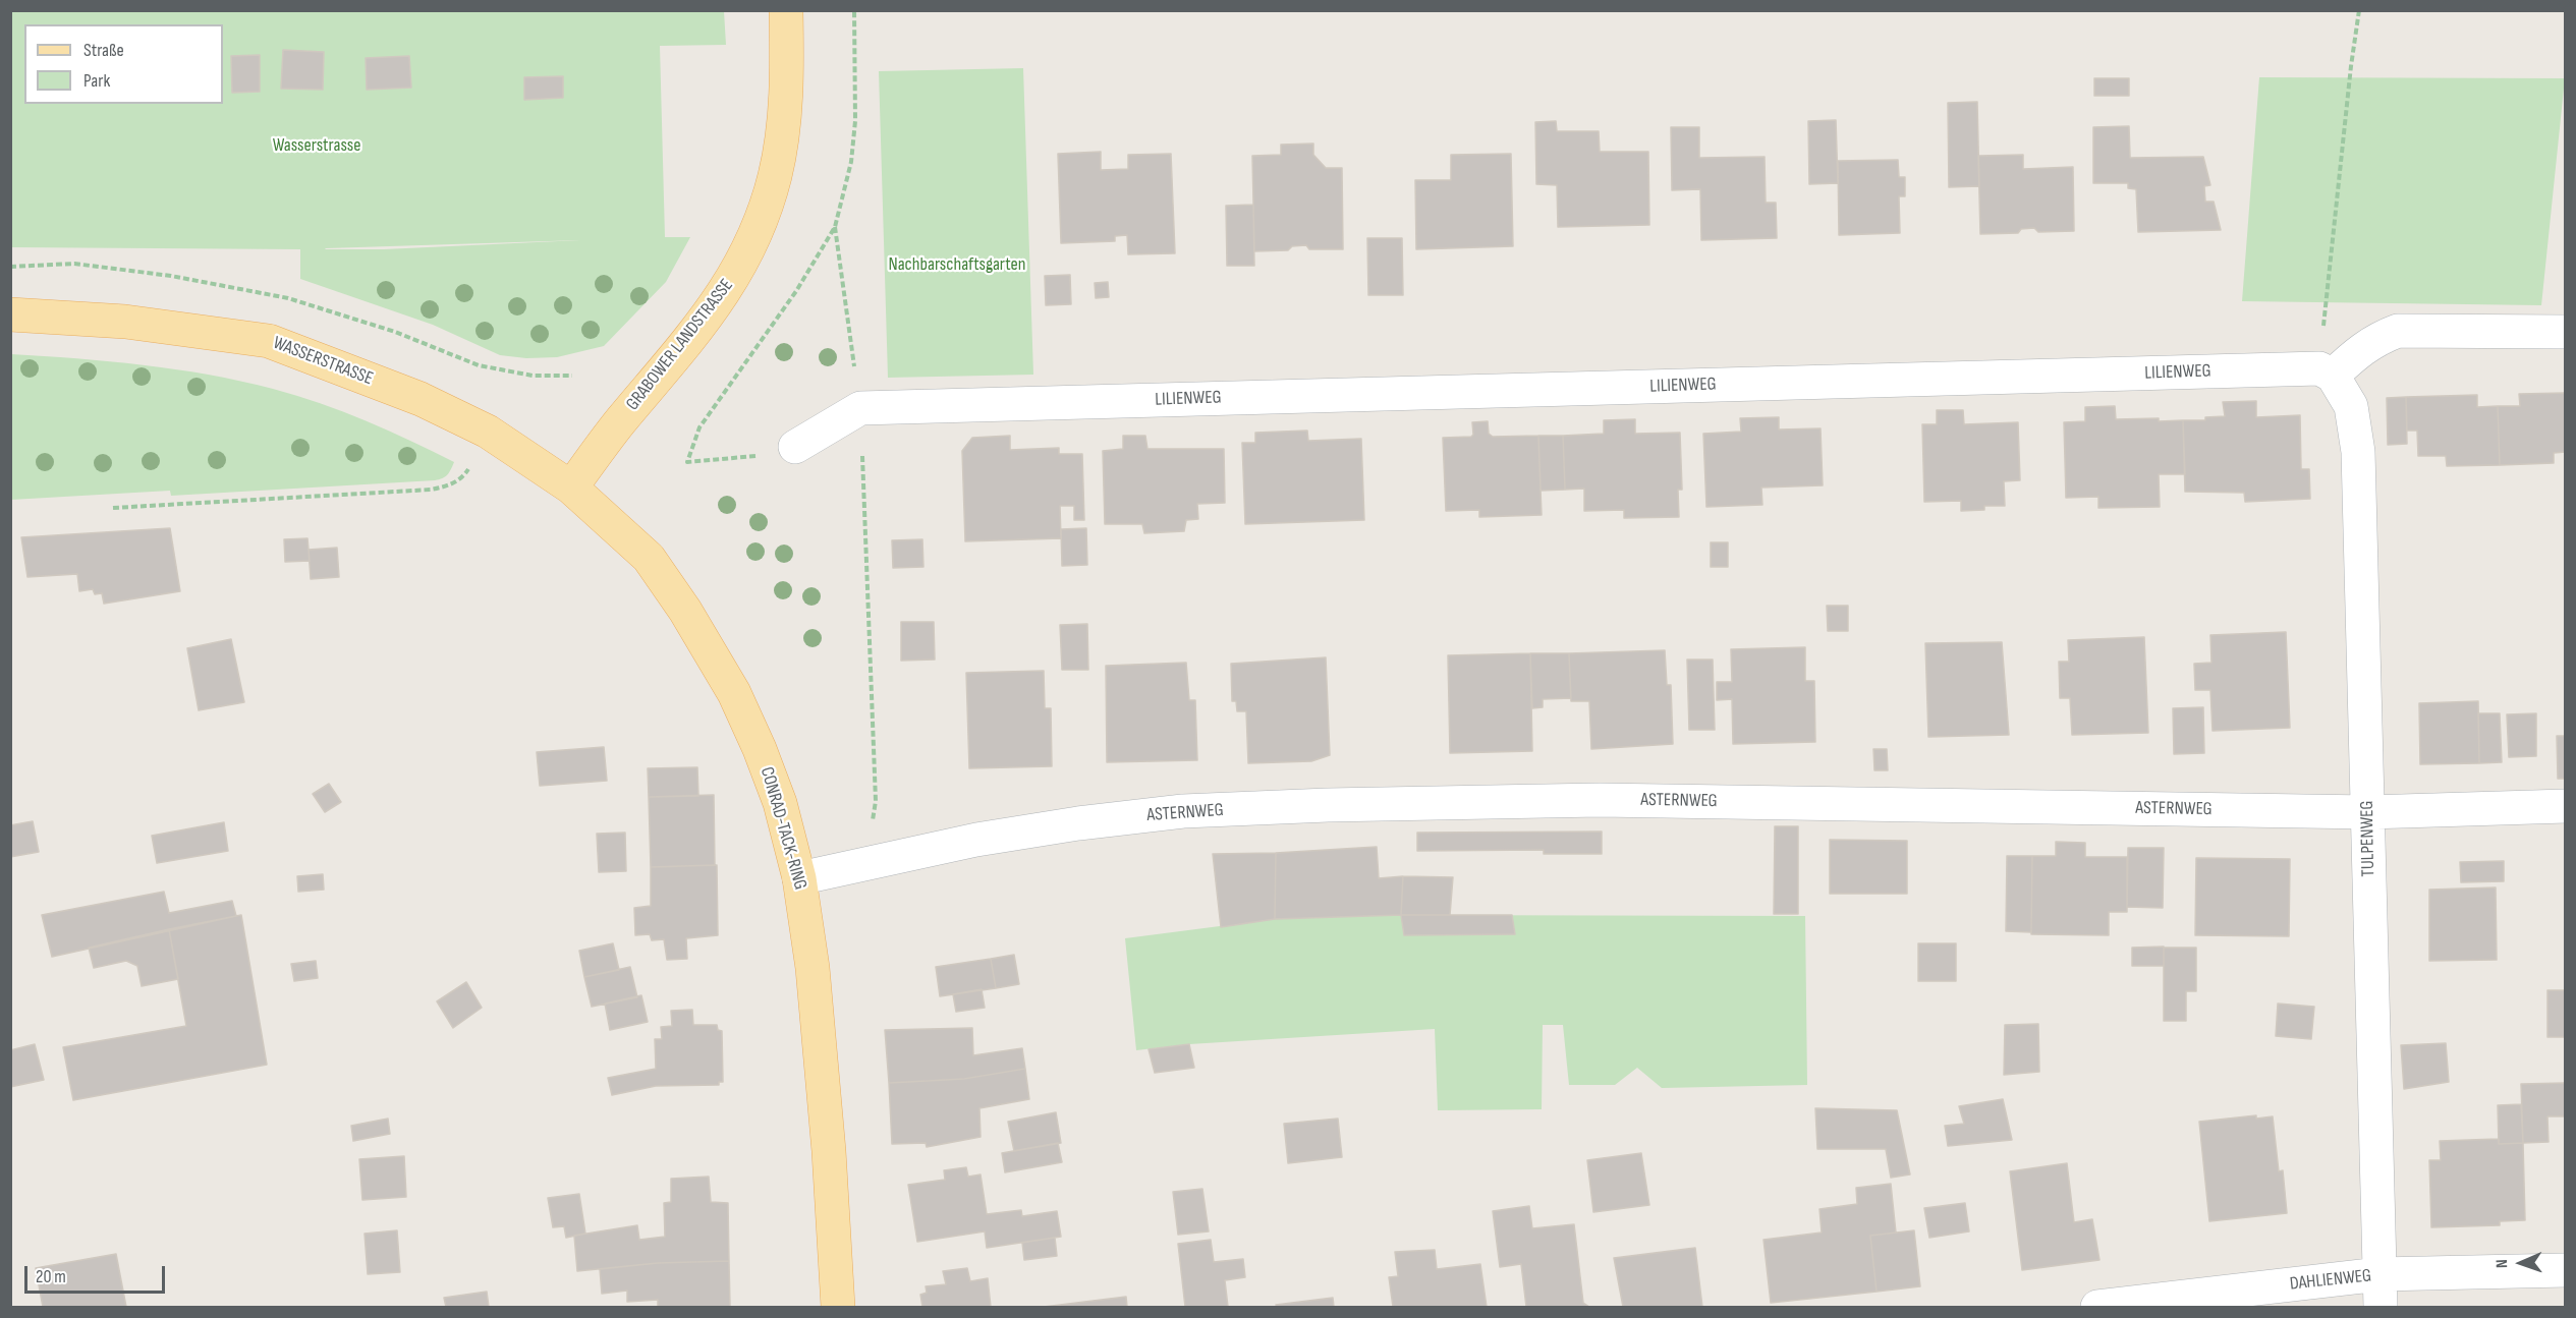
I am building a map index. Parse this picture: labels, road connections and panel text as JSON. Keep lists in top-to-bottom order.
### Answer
{
  "streets": {
    "main road": ["GRABOWER LANDSTRASSE", "WASSERSTRASSE", "CONRAD-TACK-RING"],
    "street": [
      "LILIENWEG",
      "ASTERNWEG",
      "TULPENWEG",
      "DAHLIENWEG"
    ]
  },
  "crossings": [
    ["GRABOWER LANDSTRASSE", "WASSERSTRASSE"],
    ["GRABOWER LANDSTRASSE", "CONRAD-TACK-RING"],
    ["WASSERSTRASSE", "CONRAD-TACK-RING"],
    ["LILIENWEG", "TULPENWEG"],
    ["ASTERNWEG", "CONRAD-TACK-RING"],
    ["ASTERNWEG", "TULPENWEG"],
    ["TULPENWEG", "DAHLIENWEG"]
  ],
  "parks": ["Wasserstrasse", "Nachbarschaftsgarten"],
  "legend": ["Straße", "Park"],
  "scale_bar": "20 m",
  "north": "left"
}
